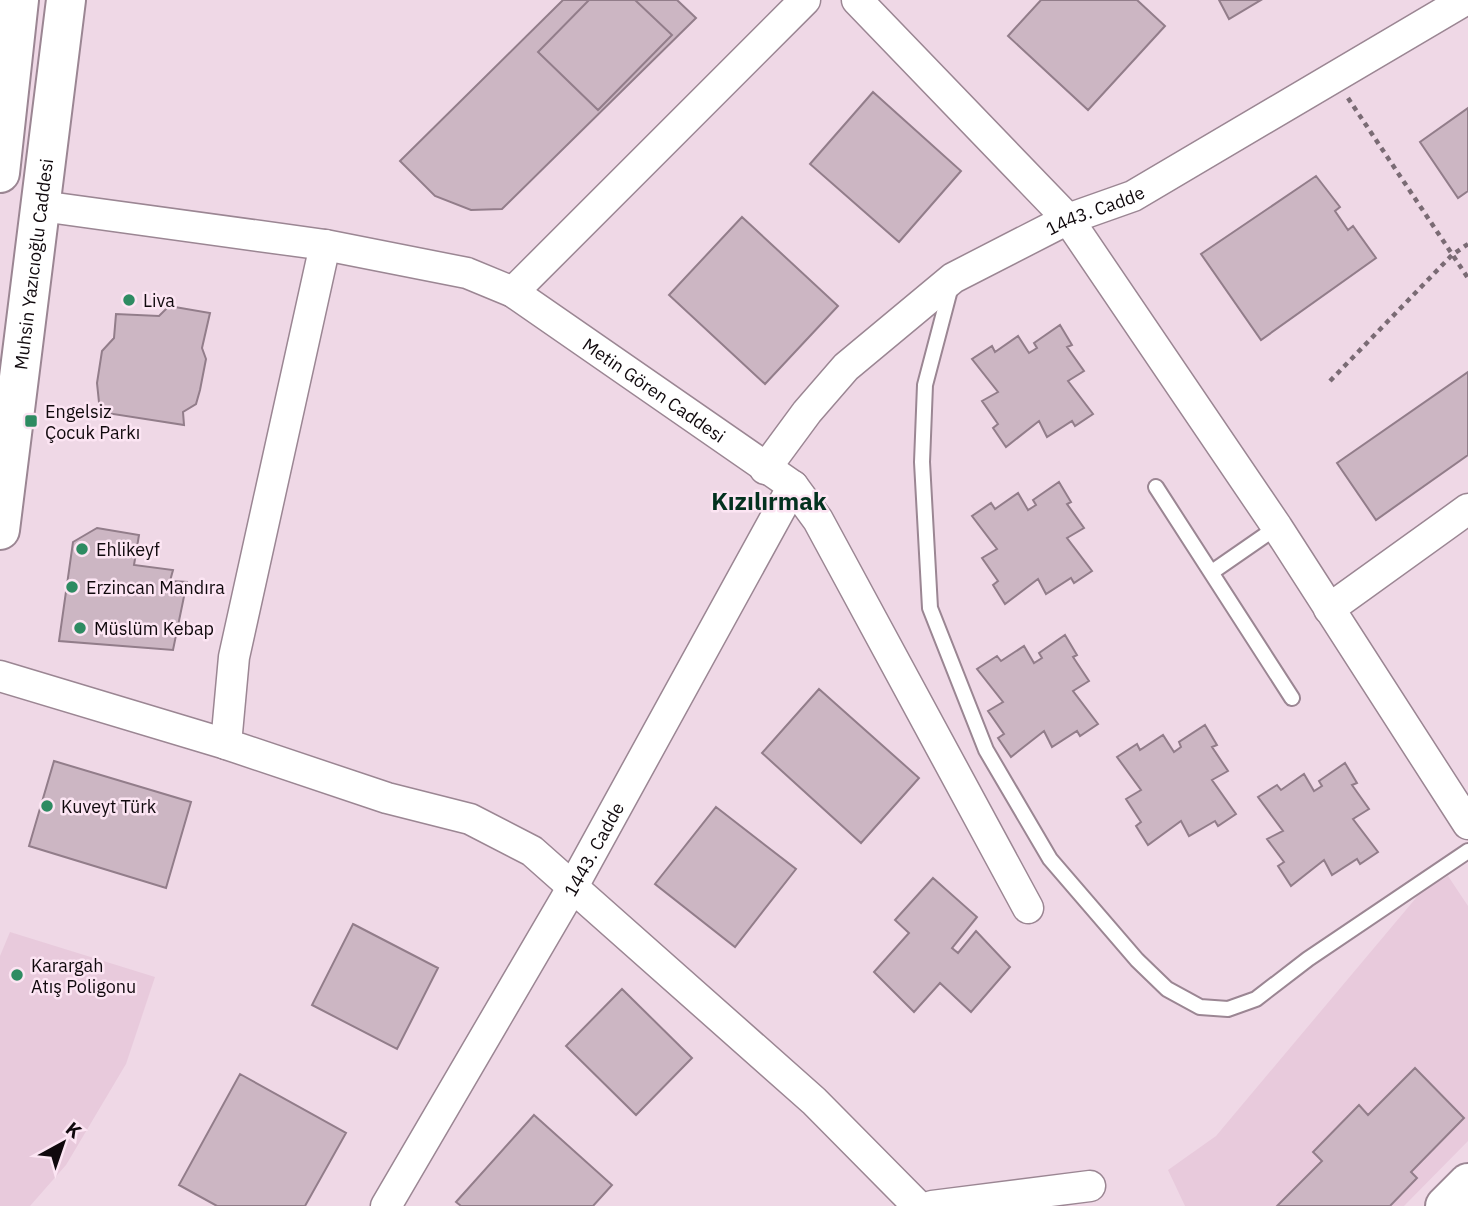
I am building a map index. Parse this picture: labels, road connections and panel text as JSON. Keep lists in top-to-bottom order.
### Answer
{
  "streets": {
    "main road": ["Muhsin Yazıcıoğlu Caddesi"],
    "street": ["1443. Cadde", "Metin Gören Caddesi"]
  },
  "crossings": [
    ["1443. Cadde", "Metin Gören Caddesi"],
    ["Muhsin Yazıcıoğlu Caddesi", "Metin Gören Caddesi"]
  ],
  "districts": ["Kızılırmak"],
  "places": {
    "other": [
      "Liva",
      "Ehlikeyf",
      "Erzincan Mandıra",
      "Müslüm Kebap",
      "Kuveyt Türk",
      "Karargah Atış Poligonu"
    ],
    "transit": ["Engelsiz Çocuk Parkı"]
  },
  "north": "top right"
}
